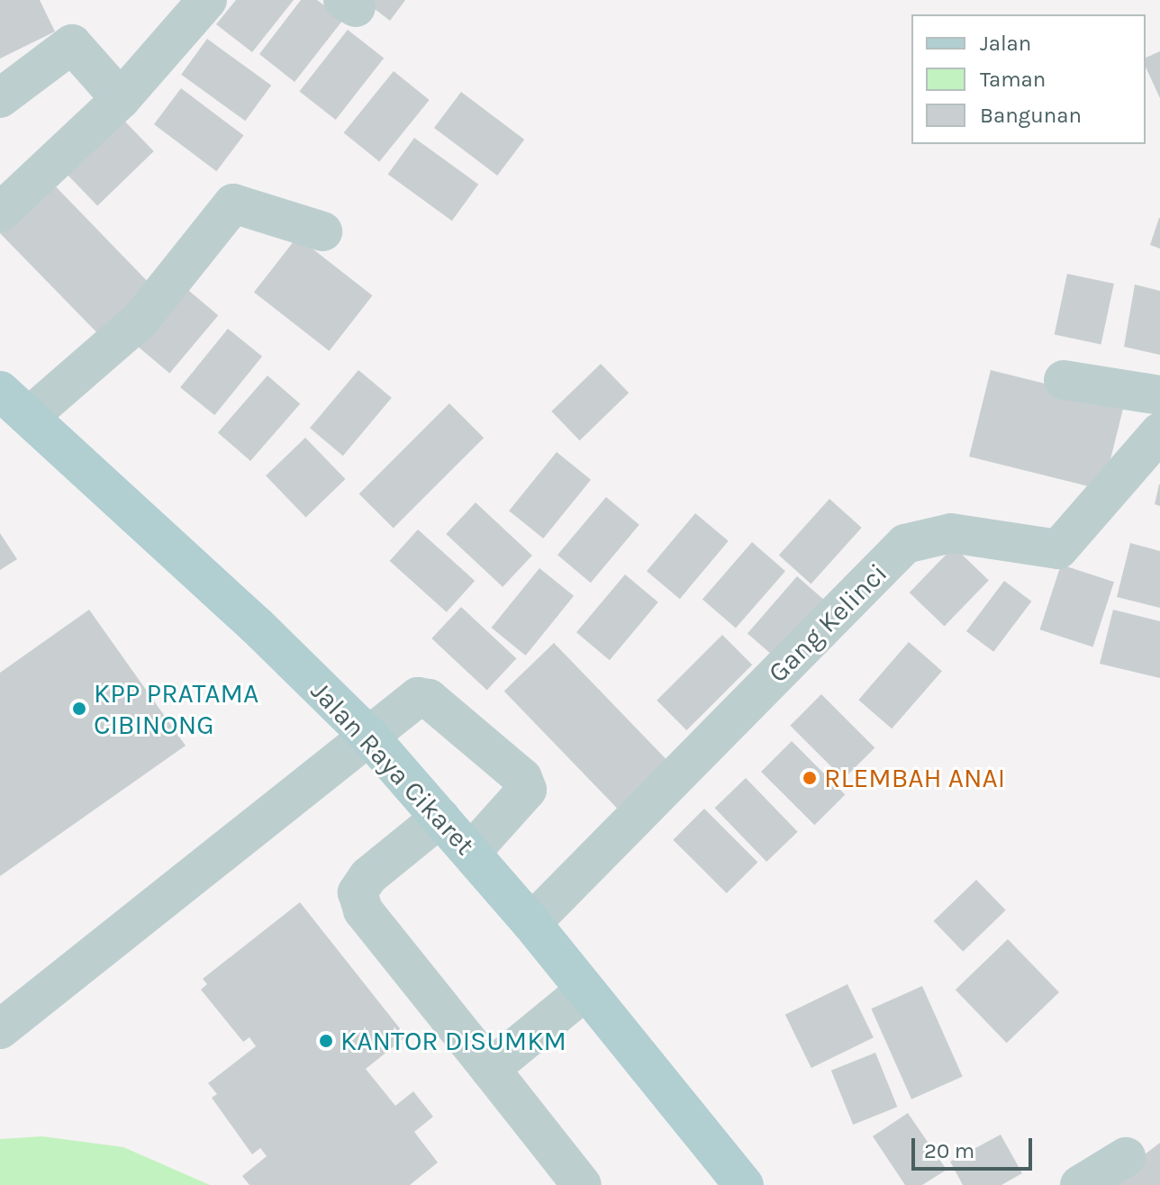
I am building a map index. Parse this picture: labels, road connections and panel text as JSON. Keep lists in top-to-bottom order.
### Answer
{
  "streets": {
    "main road": ["Jalan Raya Cikaret"],
    "street": ["Gang Kelinci"]
  },
  "crossings": [
    ["Gang Kelinci", "Jalan Raya Cikaret"]
  ],
  "places": ["KPP PRATAMA CIBINONG", "RLEMBAH ANAI", "KANTOR DISUMKM"],
  "legend": ["Jalan", "Taman", "Bangunan"],
  "scale_bar": "20 m"
}
